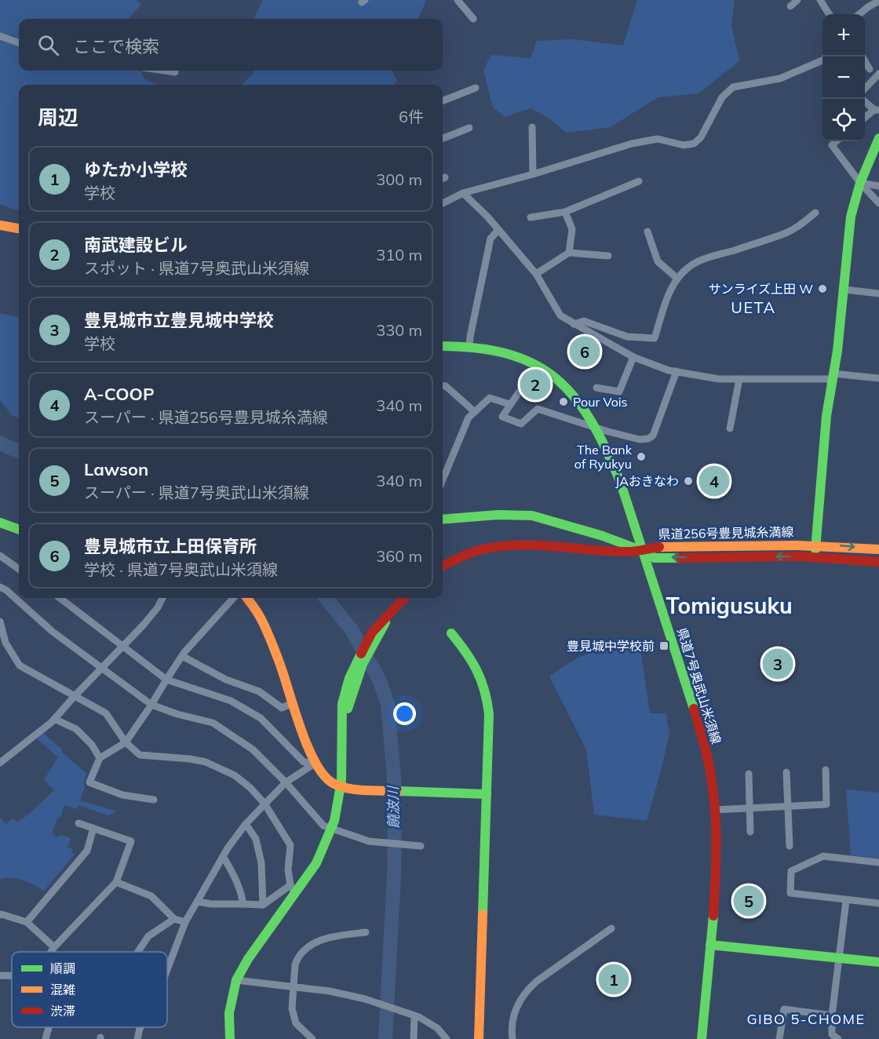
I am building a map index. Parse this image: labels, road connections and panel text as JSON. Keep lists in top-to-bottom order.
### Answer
{
  "streets": {
    "main road": ["県道256号豊見城糸満線", "県道7号奥武山米須線"]
  },
  "crossings": [
    ["県道256号豊見城糸満線", "県道7号奥武山米須線"]
  ],
  "districts": ["UETA", "Tomigusuku", "GIBO 5-CHOME"],
  "water": ["饒波川"],
  "places": {
    "other": [
      "サンライズ上田 W",
      "Pour Vois",
      "The Bank of Ryukyu",
      "JAおきなわ"
    ],
    "transit": ["豊見城中学校前"]
  },
  "legend": ["順調", "混雑", "渋滞"],
  "page": {
    "map_buttons": ["+", "−"],
    "search": "ここで検索",
    "heading": ["周辺", "6件"],
    "list": [
      {
        "mark": "1",
        "name": "ゆたか小学校",
        "note": "学校",
        "value": "300 m"
      },
      {
        "mark": "2",
        "name": "南武建設ビル",
        "note": "スポット · 県道7号奥武山米須線",
        "value": "310 m"
      },
      {
        "mark": "3",
        "name": "豊見城市立豊見城中学校",
        "note": "学校",
        "value": "330 m"
      },
      {
        "mark": "4",
        "name": "A-COOP",
        "note": "スーパー · 県道256号豊見城糸満線",
        "value": "340 m"
      },
      {
        "mark": "5",
        "name": "Lawson",
        "note": "スーパー · 県道7号奥武山米須線",
        "value": "340 m"
      },
      {
        "mark": "6",
        "name": "豊見城市立上田保育所",
        "note": "学校 · 県道7号奥武山米須線",
        "value": "360 m"
      }
    ],
    "pins": [
      "6",
      "2",
      "4",
      "3",
      "5",
      "1"
    ]
  }
}
